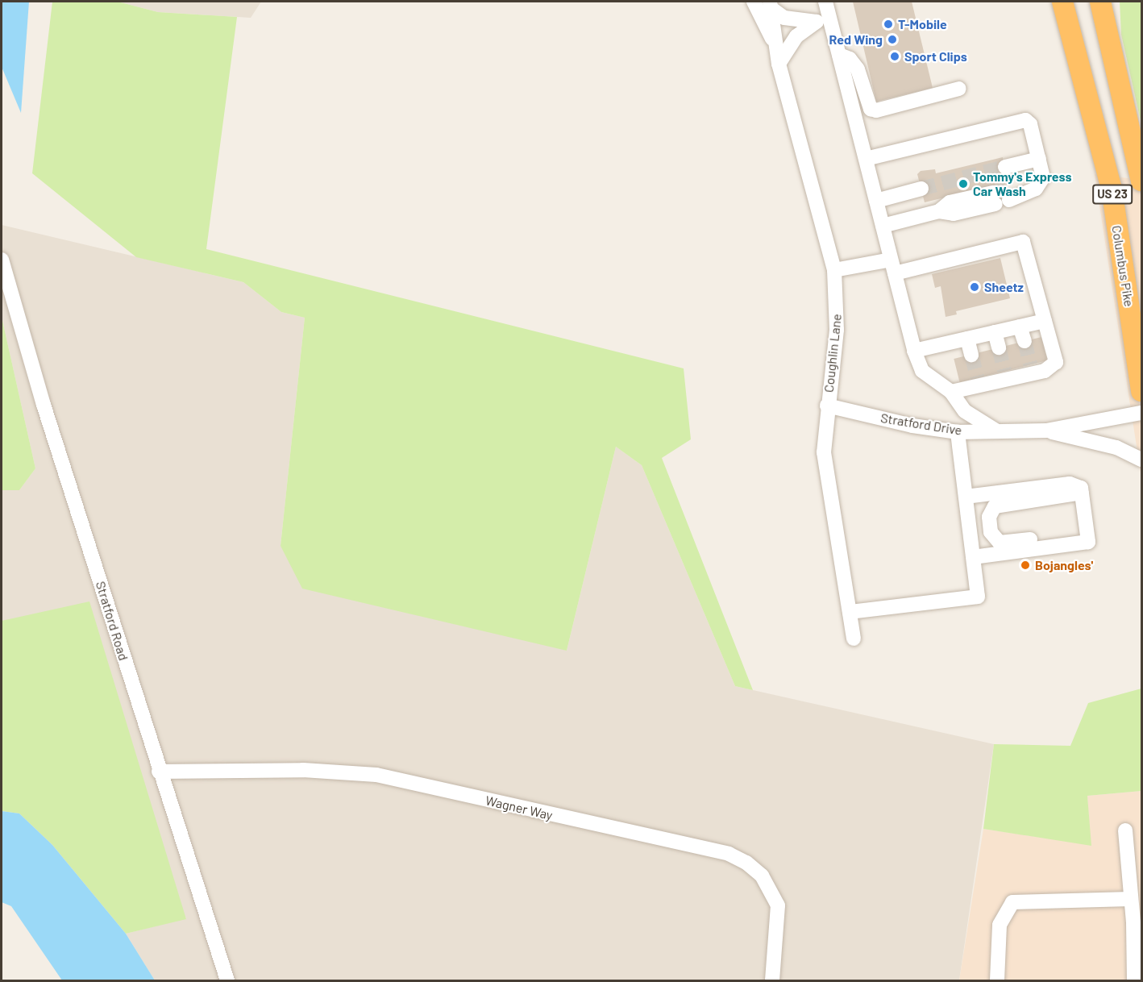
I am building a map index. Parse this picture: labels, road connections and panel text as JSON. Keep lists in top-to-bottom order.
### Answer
{
  "streets": {
    "highway": ["US 23", "Columbus Pike"],
    "street": [
      "Coughlin Lane",
      "Stratford Drive",
      "Stratford Road",
      "Wagner Way"
    ]
  },
  "crossings": [
    ["Coughlin Lane", "Stratford Drive"],
    ["Stratford Road", "Wagner Way"]
  ],
  "places": [
    "T-Mobile",
    "Red Wing",
    "Sport Clips",
    "Tommy's Express Car Wash",
    "Sheetz",
    "Bojangles'"
  ]
}
